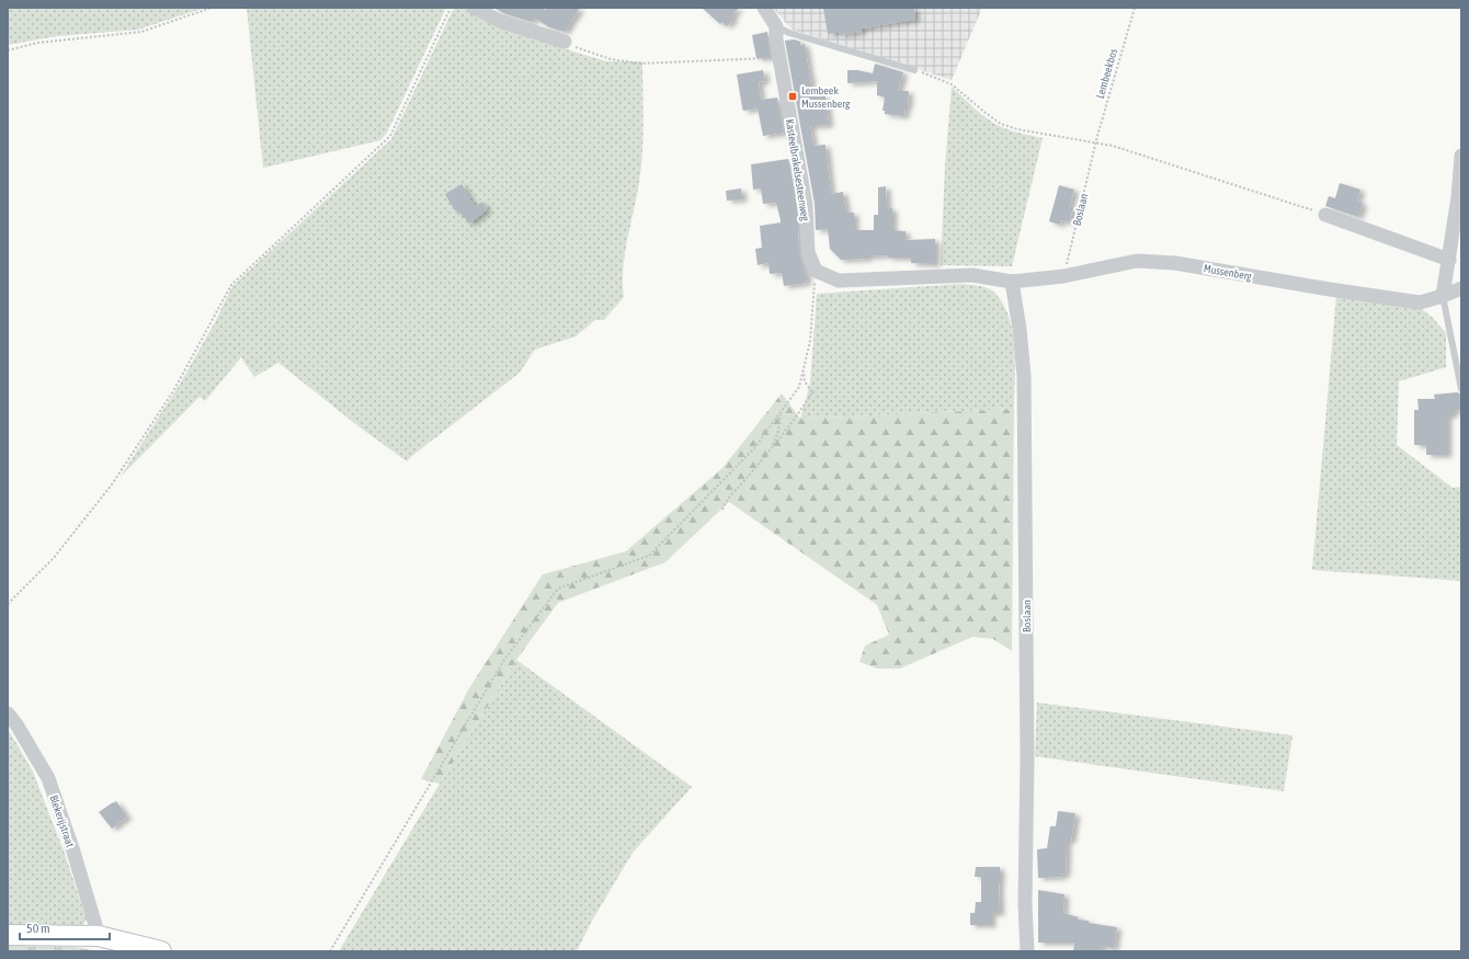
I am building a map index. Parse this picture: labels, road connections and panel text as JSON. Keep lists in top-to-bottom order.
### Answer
{
  "streets": {
    "street": [
      "Kasteelbrakelsesteenweg",
      "Boslaan",
      "Mussenberg",
      "Blekerijstraat"
    ],
    "path": ["Lembeekbos"]
  },
  "crossings": [
    ["Lembeekbos", "Boslaan"],
    ["Boslaan", "Mussenberg"]
  ],
  "places": {
    "transit": ["Lembeek Mussenberg"]
  },
  "scale_bar": "50 m"
}
